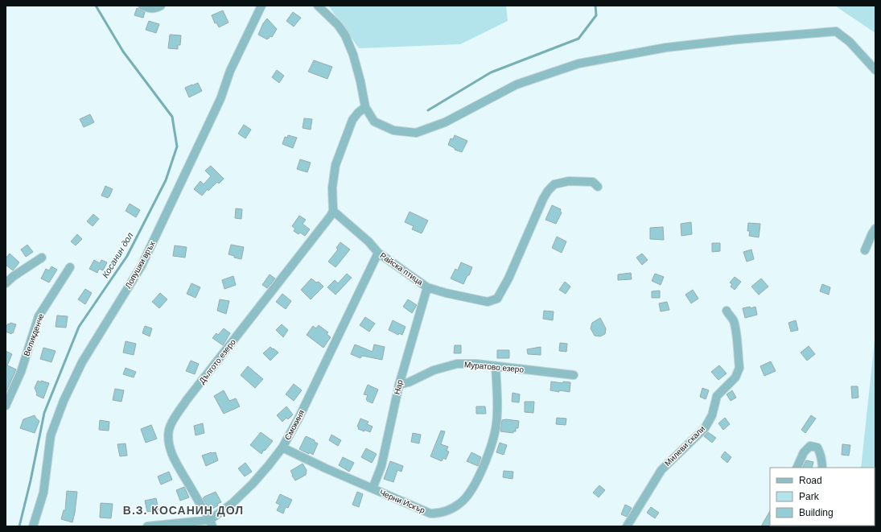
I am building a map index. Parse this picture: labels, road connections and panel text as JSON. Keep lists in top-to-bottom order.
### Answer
{
  "streets": {
    "street": [
      "Лопушки връх",
      "Райска птица",
      "Великденче",
      "Дългото езеро",
      "Муратово езеро",
      "Нар",
      "Смокиня",
      "Милеви скали",
      "Черни Искър"
    ]
  },
  "crossings": [
    ["Райска птица", "Дългото езеро"],
    ["Райска птица", "Нар"],
    ["Райска птица", "Смокиня"],
    ["Дългото езеро", "Смокиня"],
    ["Муратово езеро", "Нар"],
    ["Муратово езеро", "Черни Искър"],
    ["Нар", "Черни Искър"],
    ["Смокиня", "Черни Искър"]
  ],
  "districts": ["В.З. КОСАНИН ДОЛ"],
  "water": ["Косанин дол"],
  "legend": ["Road", "Park", "Building"]
}
